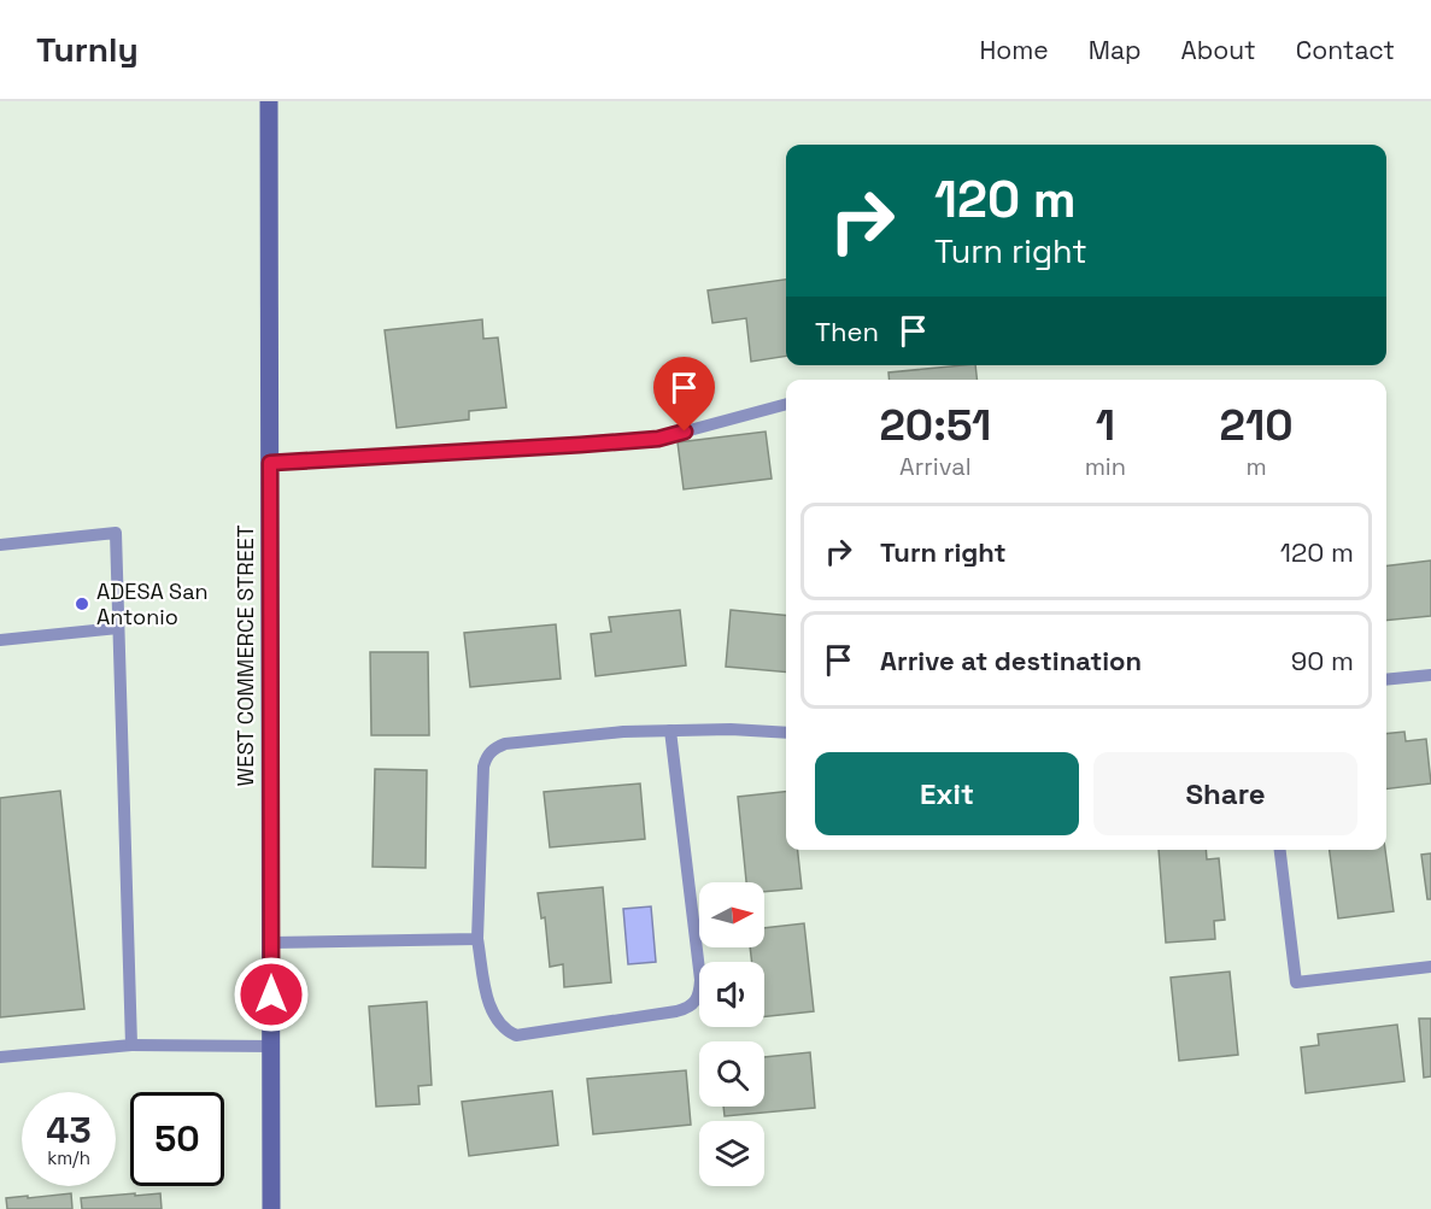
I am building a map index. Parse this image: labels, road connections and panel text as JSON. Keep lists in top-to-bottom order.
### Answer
{
  "streets": {
    "main road": ["WEST COMMERCE STREET"]
  },
  "places": ["ADESA San Antonio"],
  "north": "right",
  "page": {
    "header": "Turnly",
    "nav": [
      "Home",
      "Map",
      "About",
      "Contact"
    ],
    "turn": ["120 m", "Turn right"],
    "then": "Then",
    "eta": [
      "20:51",
      "Arrival",
      "1",
      "min",
      "210",
      "m"
    ],
    "list": [
      {
        "name": "Turn right",
        "value": "120 m"
      },
      {
        "name": "Arrive at destination",
        "value": "90 m"
      }
    ],
    "buttons": ["Exit", "Share"],
    "speed": "43 km/h",
    "limit": "50"
  }
}
